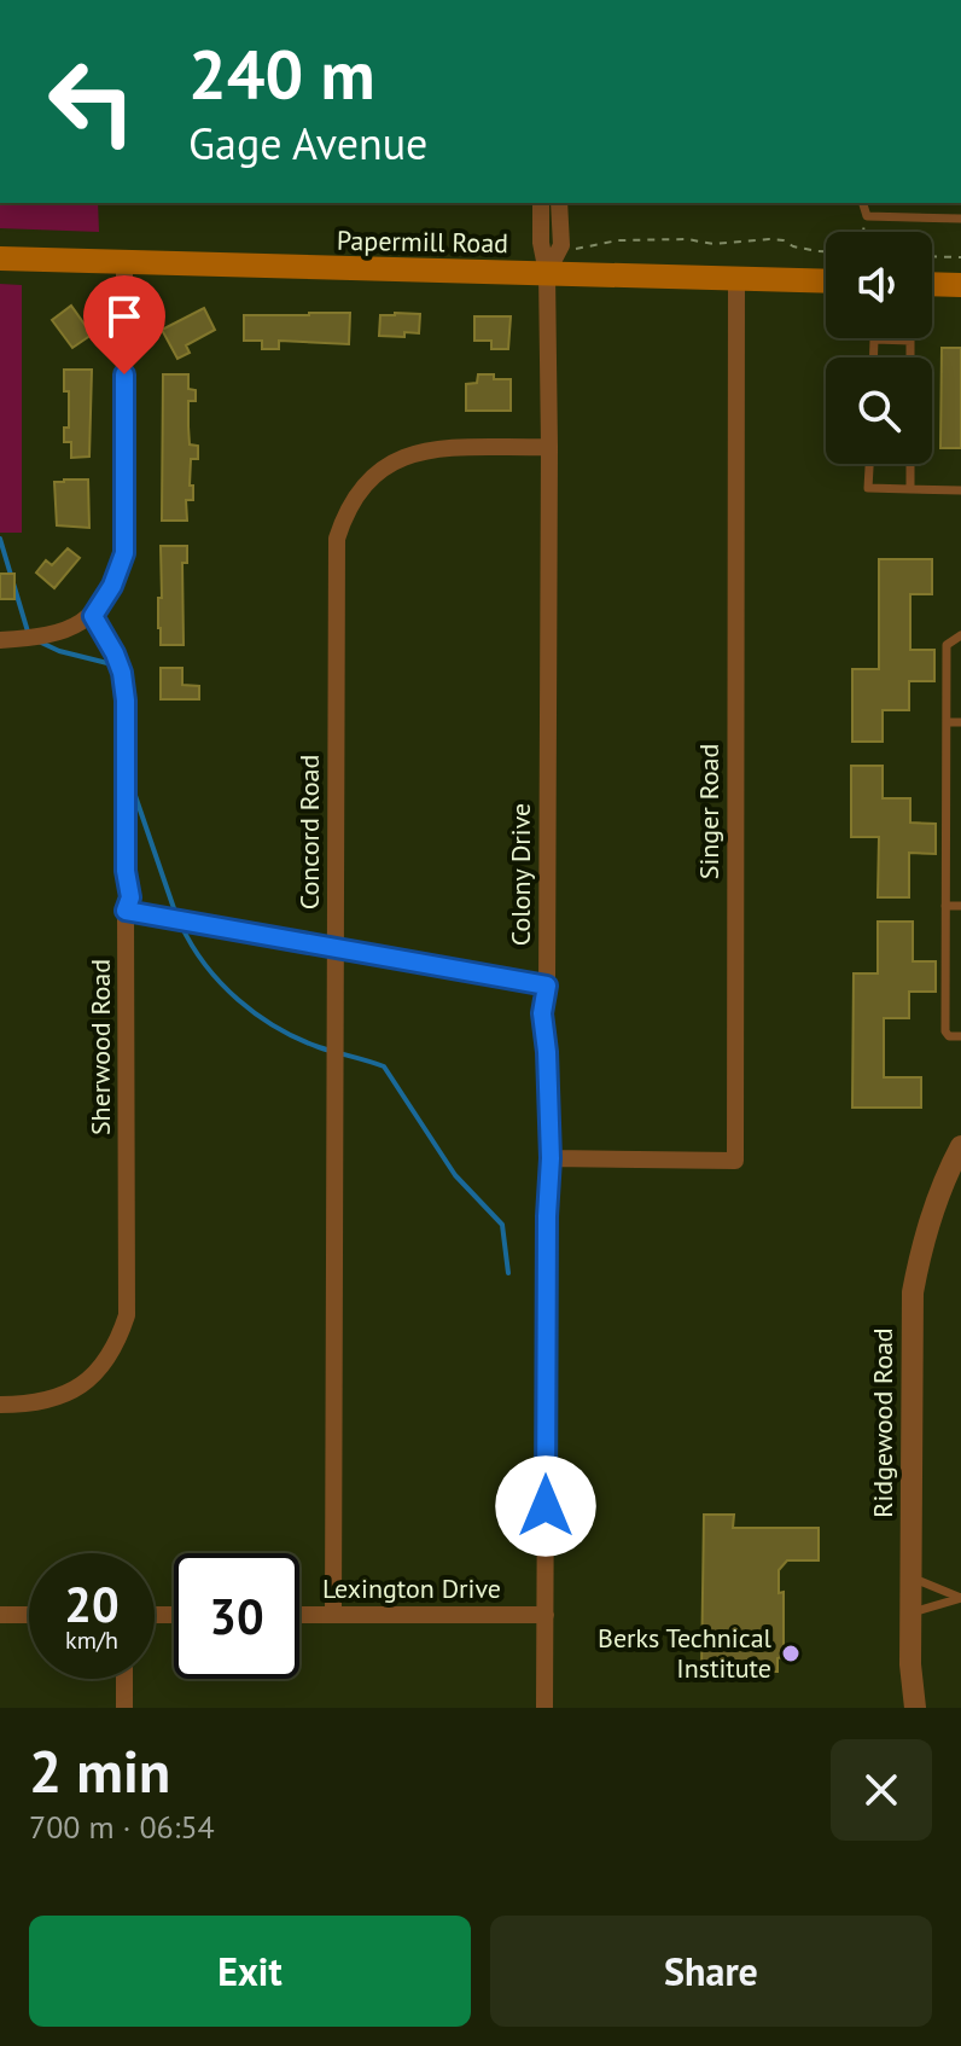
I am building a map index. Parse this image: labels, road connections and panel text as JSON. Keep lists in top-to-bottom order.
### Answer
{
  "streets": {
    "main road": ["Papermill Road"],
    "street": [
      "Singer Road",
      "Concord Road",
      "Colony Drive",
      "Sherwood Road",
      "Ridgewood Road",
      "Lexington Drive"
    ]
  },
  "crossings": [
    ["Papermill Road", "Singer Road"],
    ["Papermill Road", "Colony Drive"],
    ["Singer Road", "Colony Drive"],
    ["Concord Road", "Colony Drive"],
    ["Concord Road", "Lexington Drive"],
    ["Colony Drive", "Lexington Drive"]
  ],
  "places": ["Berks Technical Institute"],
  "page": {
    "turn": ["240 m", "Gage Avenue"],
    "speed": "20 km/h",
    "limit": "30",
    "heading": ["2 min", "700 m · 06:54"],
    "buttons": ["Exit", "Share"]
  }
}
